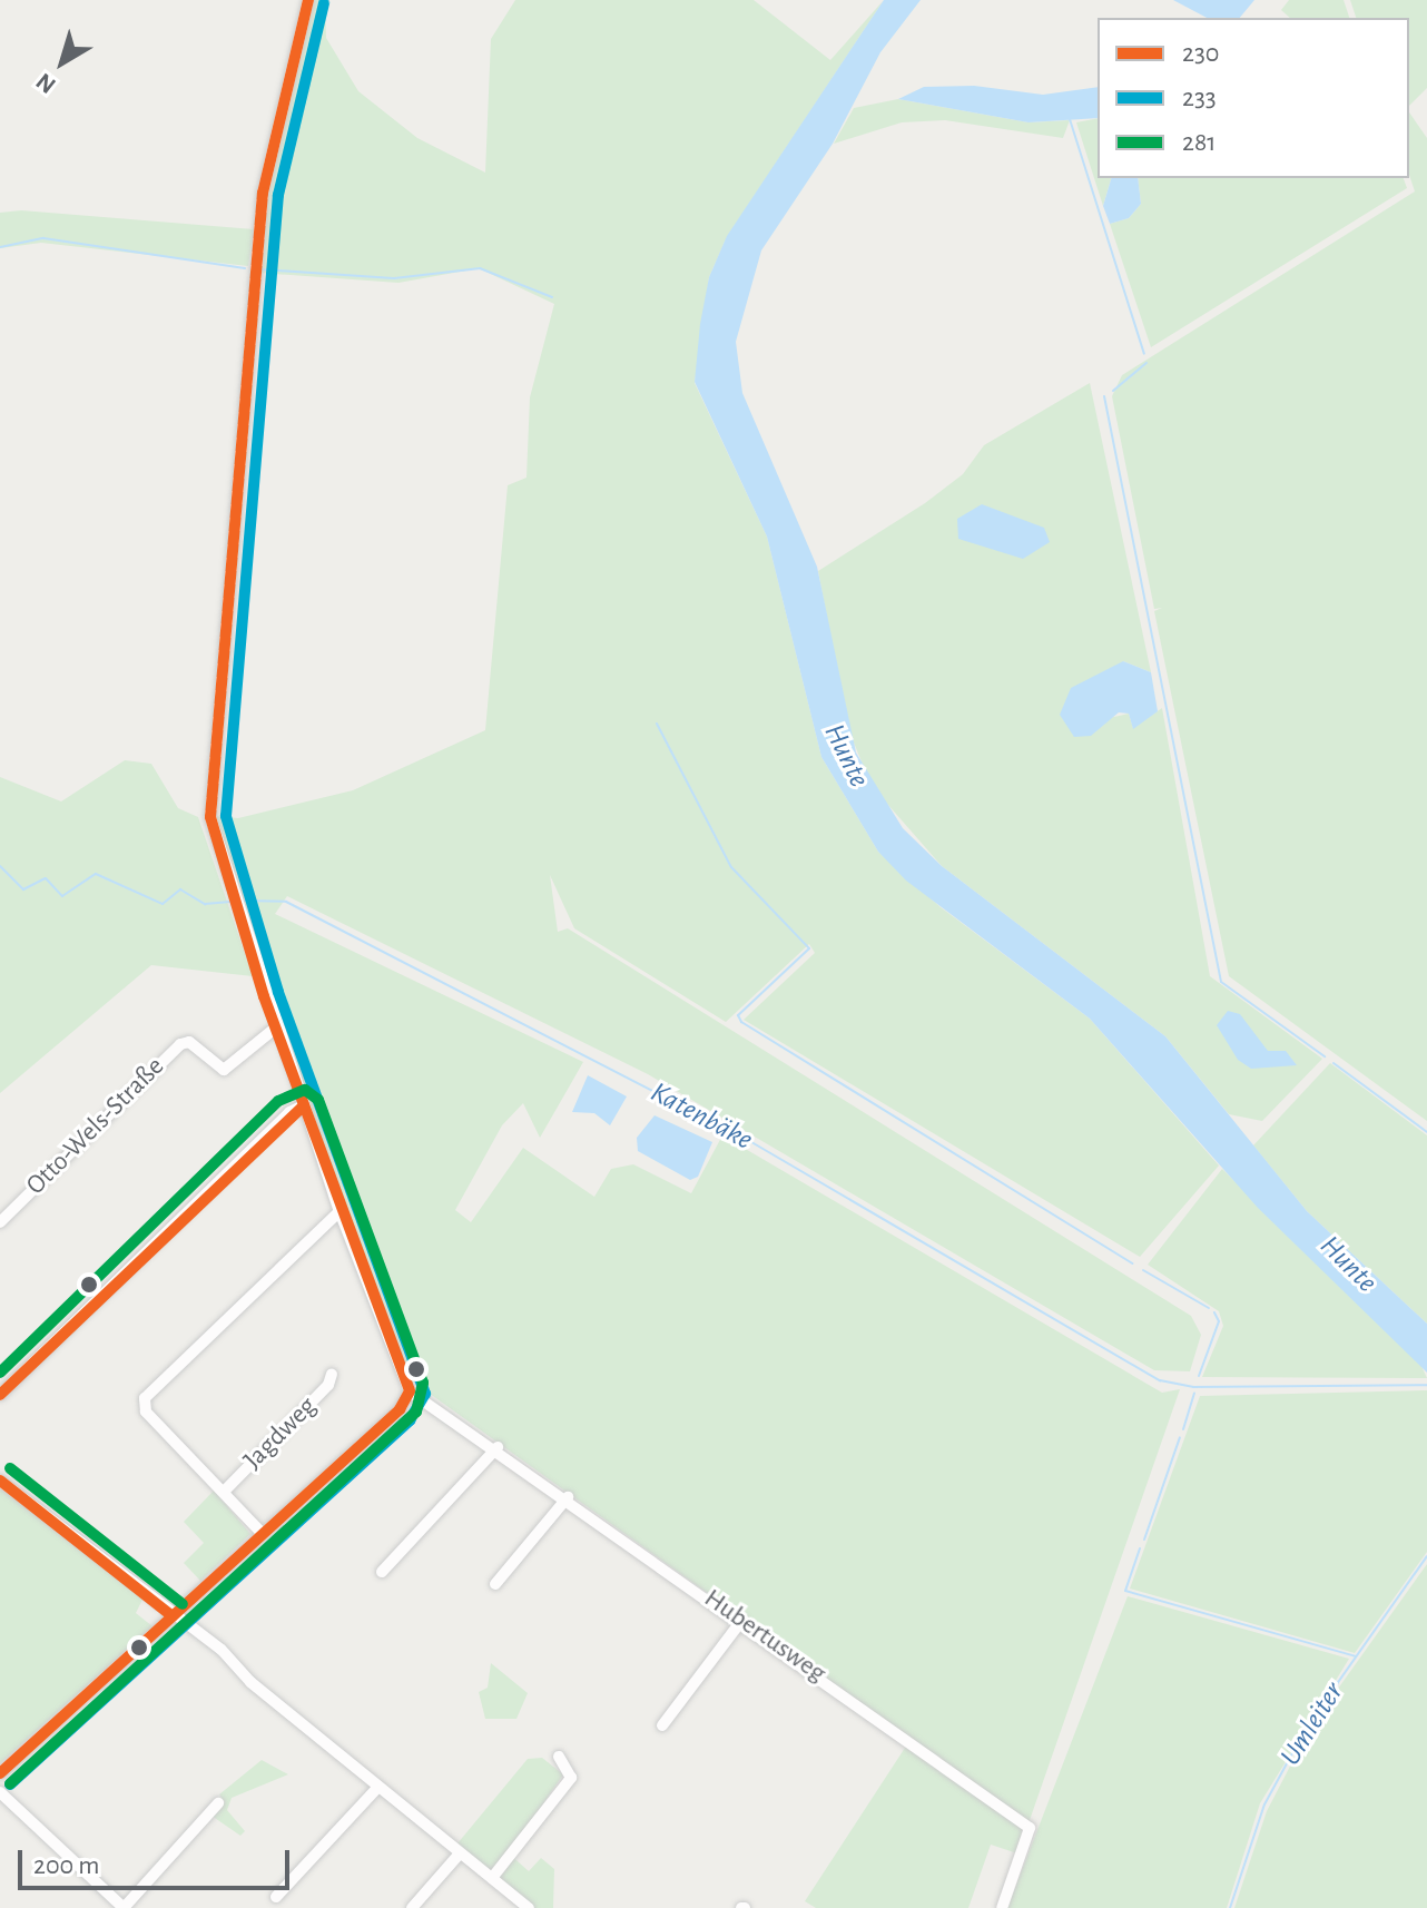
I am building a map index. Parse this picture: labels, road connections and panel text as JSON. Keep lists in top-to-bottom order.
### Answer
{
  "streets": {
    "street": ["Otto-Wels-Straße", "Jagdweg", "Hubertusweg"]
  },
  "water": ["Hunte", "Katenbäke", "Umleiter"],
  "lines": ["transit line 230", "transit line 233", "transit line 281"],
  "legend": ["230", "233", "281"],
  "scale_bar": "200 m",
  "north": "bottom left"
}
